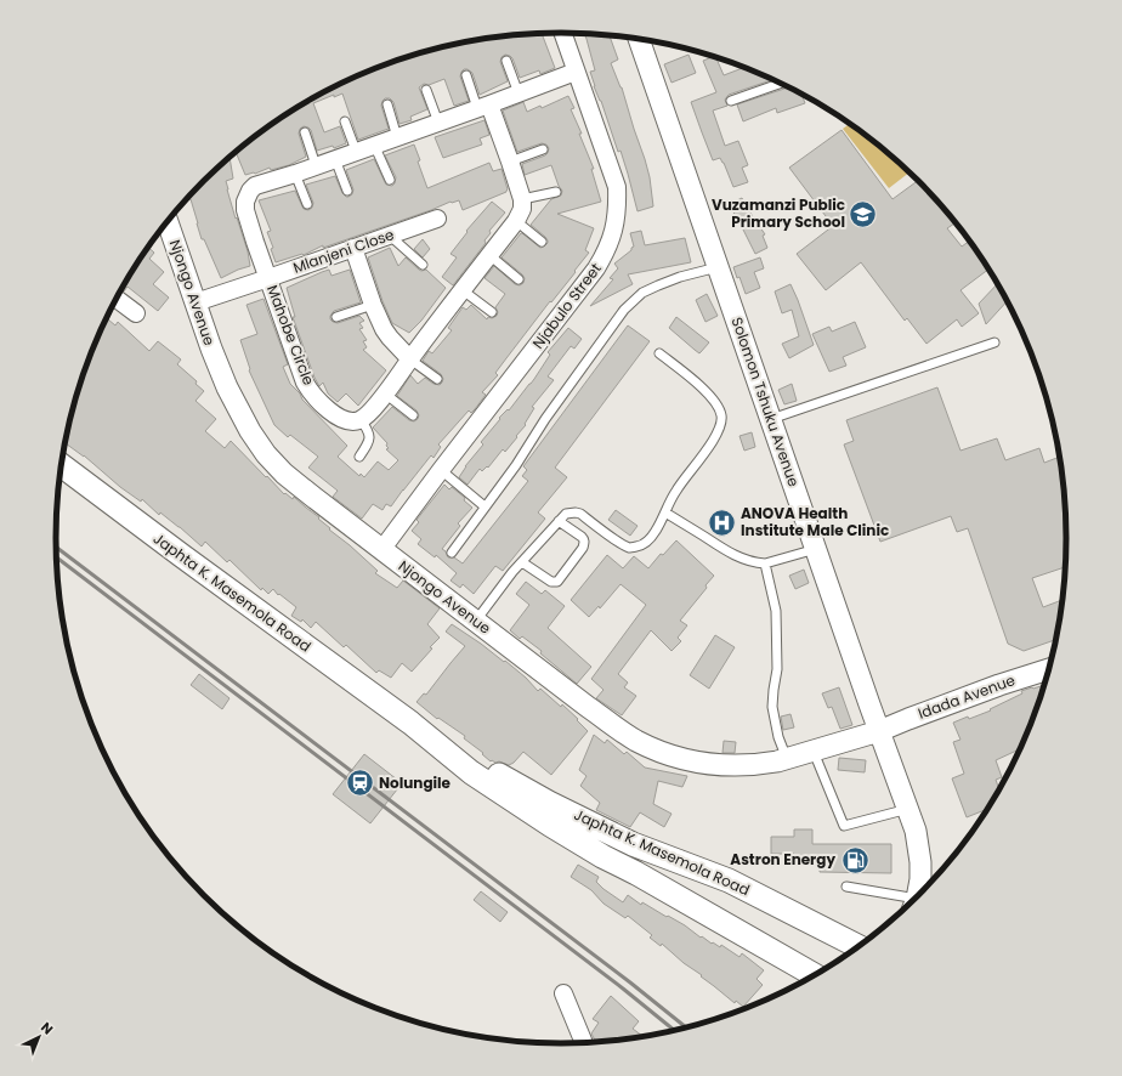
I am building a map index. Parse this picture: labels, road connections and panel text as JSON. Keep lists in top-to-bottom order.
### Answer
{
  "streets": {
    "main road": ["Japhta K. Masemola Road"],
    "street": [
      "Mlanjeni Close",
      "Njongo Avenue",
      "Njabulo Street",
      "Mahobe Circle",
      "Solomon Tshuku Avenue",
      "Idada Avenue"
    ]
  },
  "crossings": [
    ["Mlanjeni Close", "Njongo Avenue"],
    ["Mlanjeni Close", "Mahobe Circle"],
    ["Njongo Avenue", "Njabulo Street"],
    ["Njongo Avenue", "Solomon Tshuku Avenue"],
    ["Njongo Avenue", "Idada Avenue"],
    ["Njabulo Street", "Mahobe Circle"],
    ["Solomon Tshuku Avenue", "Idada Avenue"]
  ],
  "places": {
    "school or university": ["Vuzamanzi Public Primary School"],
    "hospital": ["ANOVA Health Institute Male Clinic"],
    "station": ["Nolungile"],
    "fuel station": ["Astron Energy"]
  },
  "north": "top right"
}
